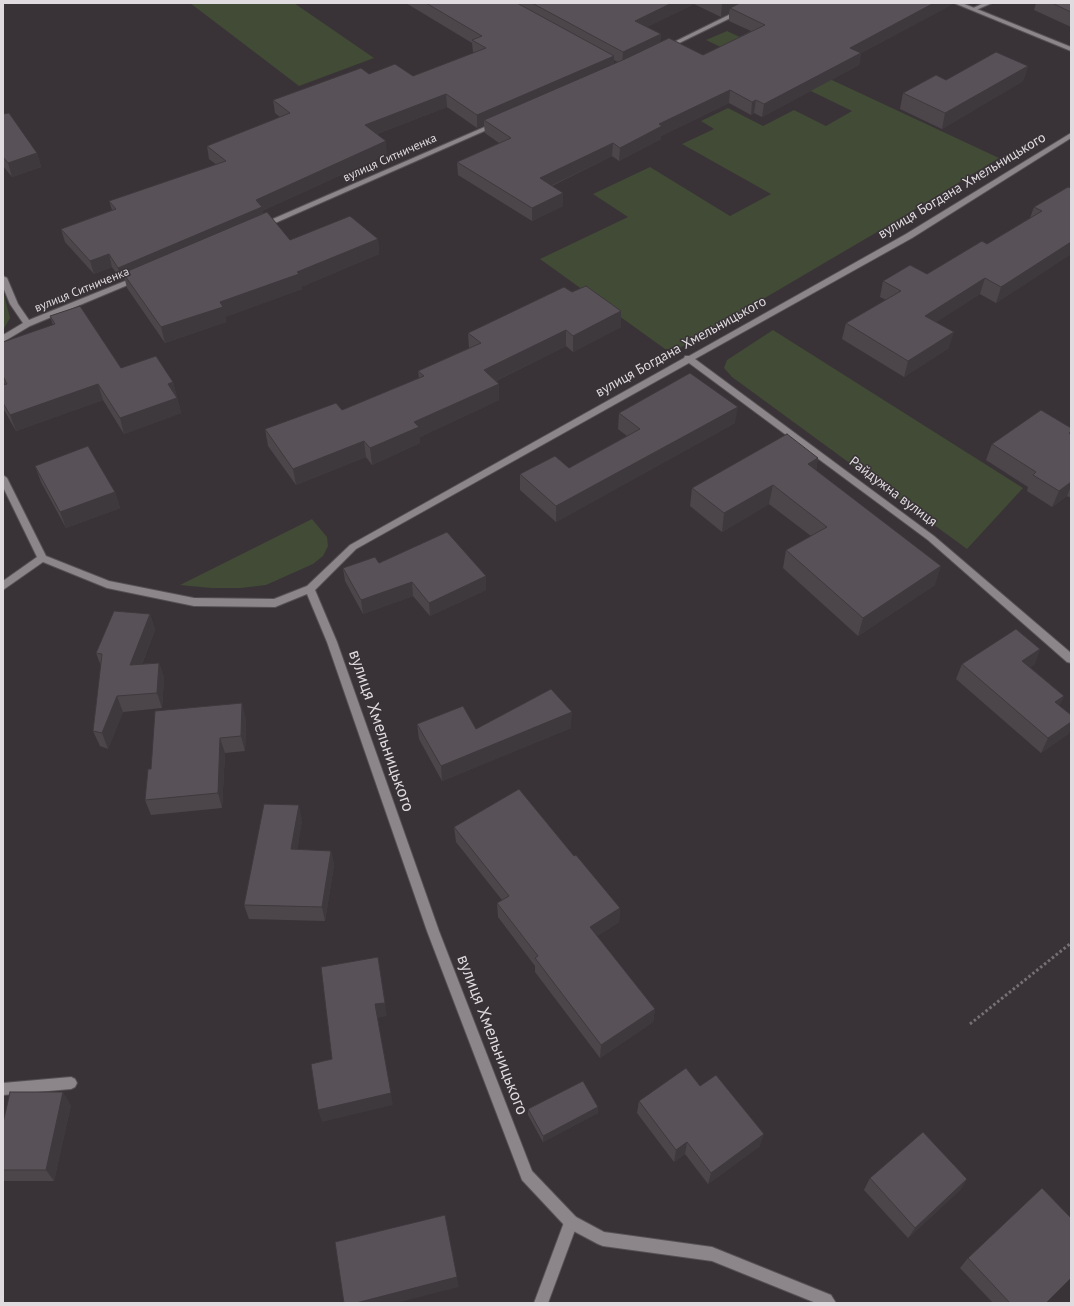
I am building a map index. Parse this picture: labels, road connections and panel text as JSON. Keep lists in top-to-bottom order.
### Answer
{
  "streets": {
    "street": [
      "вулиця Ситниченка",
      "вулиця Богдана Хмельницького",
      "Райдужна вулиця",
      "вулиця Хмельницького"
    ]
  },
  "crossings": [
    ["вулиця Богдана Хмельницького", "Райдужна вулиця"],
    ["вулиця Богдана Хмельницького", "вулиця Хмельницького"]
  ]
}
